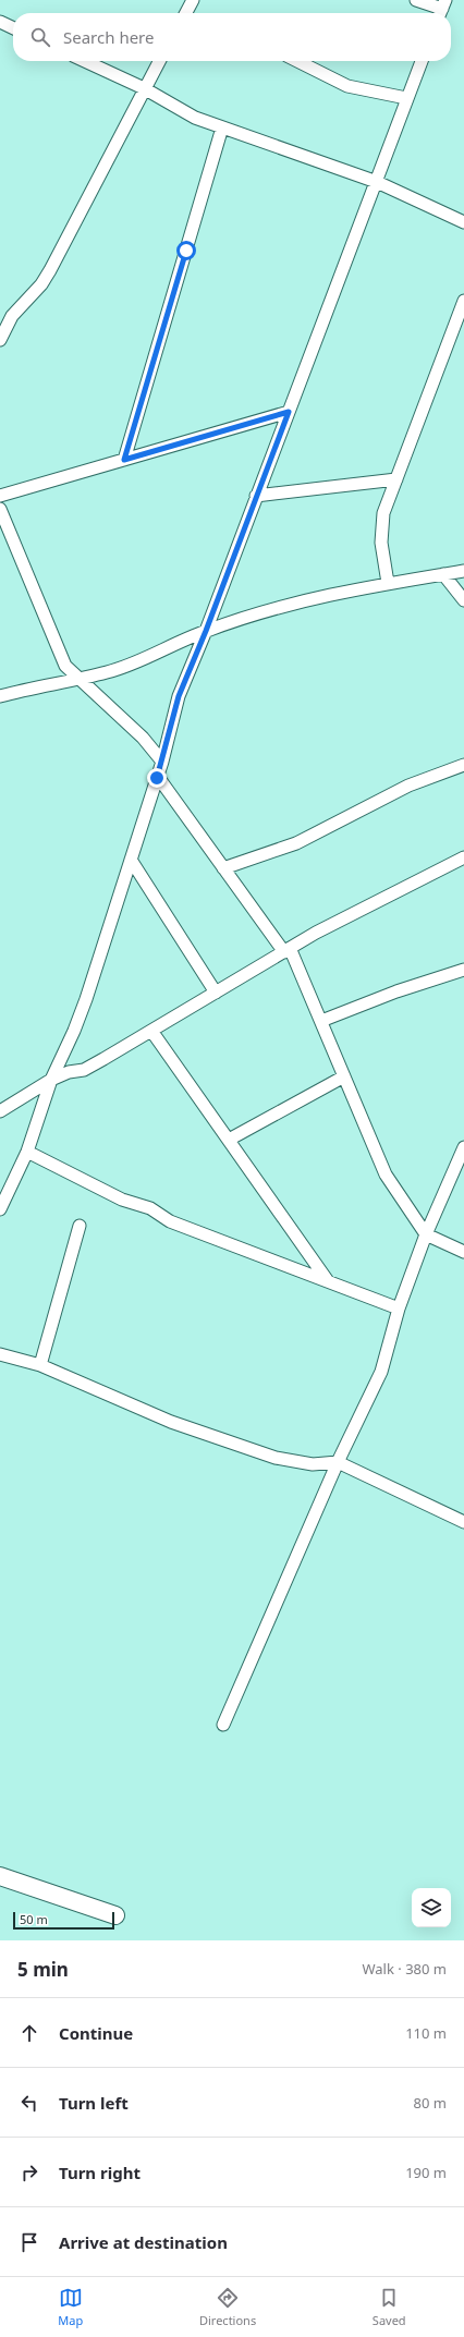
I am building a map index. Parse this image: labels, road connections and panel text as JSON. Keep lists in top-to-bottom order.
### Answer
{
  "scale_bar": "50 m",
  "page": {
    "search": "Search here",
    "scale": "50 m",
    "heading": ["5 min", "Walk · 380 m"],
    "list": [
      ["Continue", "110 m"],
      ["Turn left", "80 m"],
      ["Turn right", "190 m"],
      "Arrive at destination"
    ],
    "nav": ["Map", "Directions", "Saved"]
  }
}
